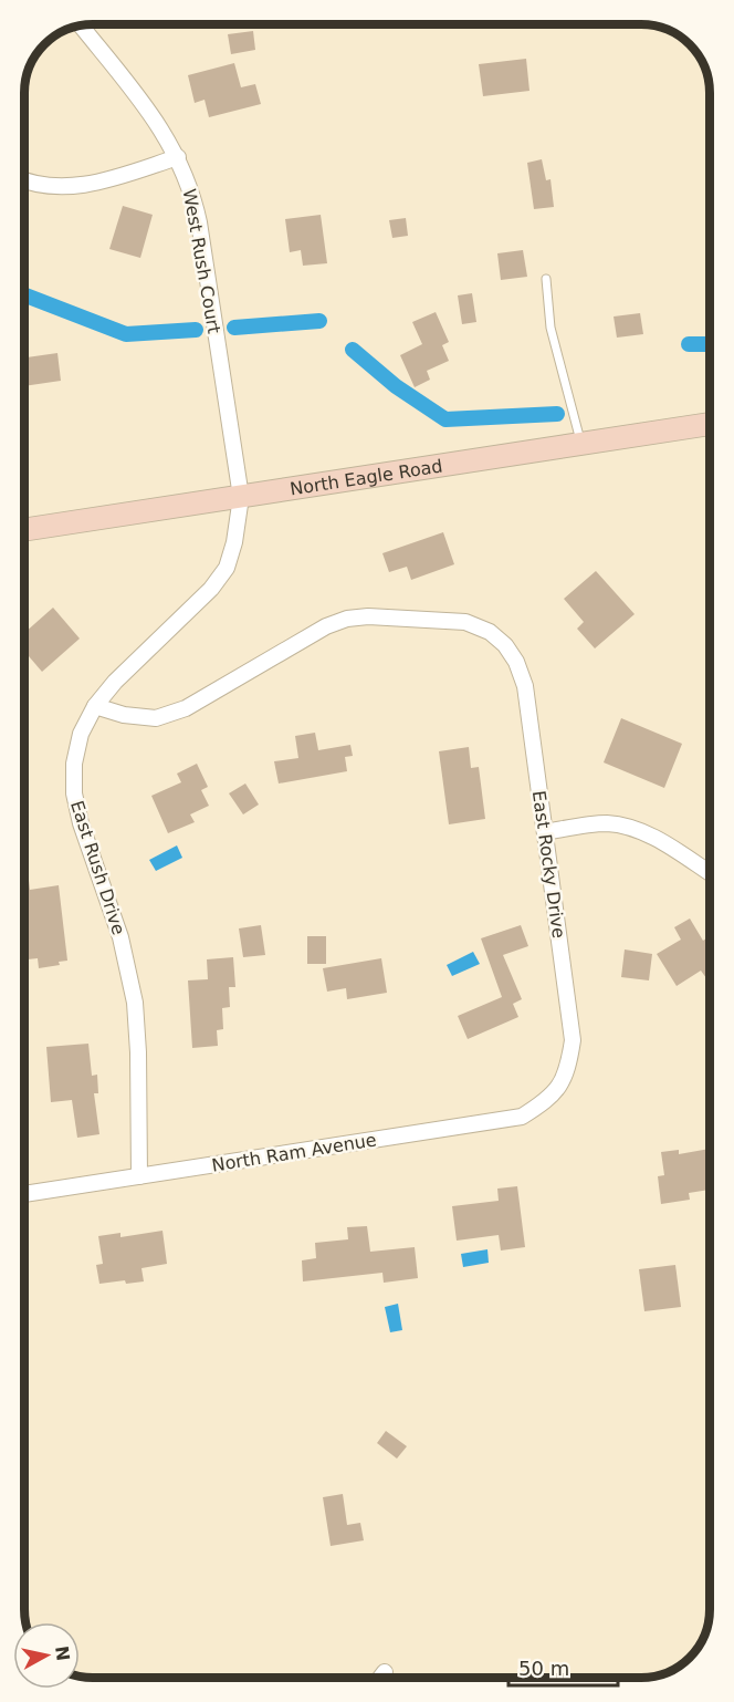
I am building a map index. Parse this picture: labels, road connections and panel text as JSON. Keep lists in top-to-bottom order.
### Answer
{
  "streets": {
    "main road": ["North Eagle Road"],
    "street": [
      "West Rush Court",
      "East Rocky Drive",
      "East Rush Drive",
      "North Ram Avenue"
    ]
  },
  "crossings": [
    ["West Rush Court", "North Eagle Road"],
    ["West Rush Court", "East Rush Drive"],
    ["North Eagle Road", "East Rush Drive"],
    ["East Rocky Drive", "East Rush Drive"],
    ["East Rocky Drive", "North Ram Avenue"],
    ["East Rush Drive", "North Ram Avenue"]
  ],
  "scale_bar": "50 m",
  "north": "right"
}
